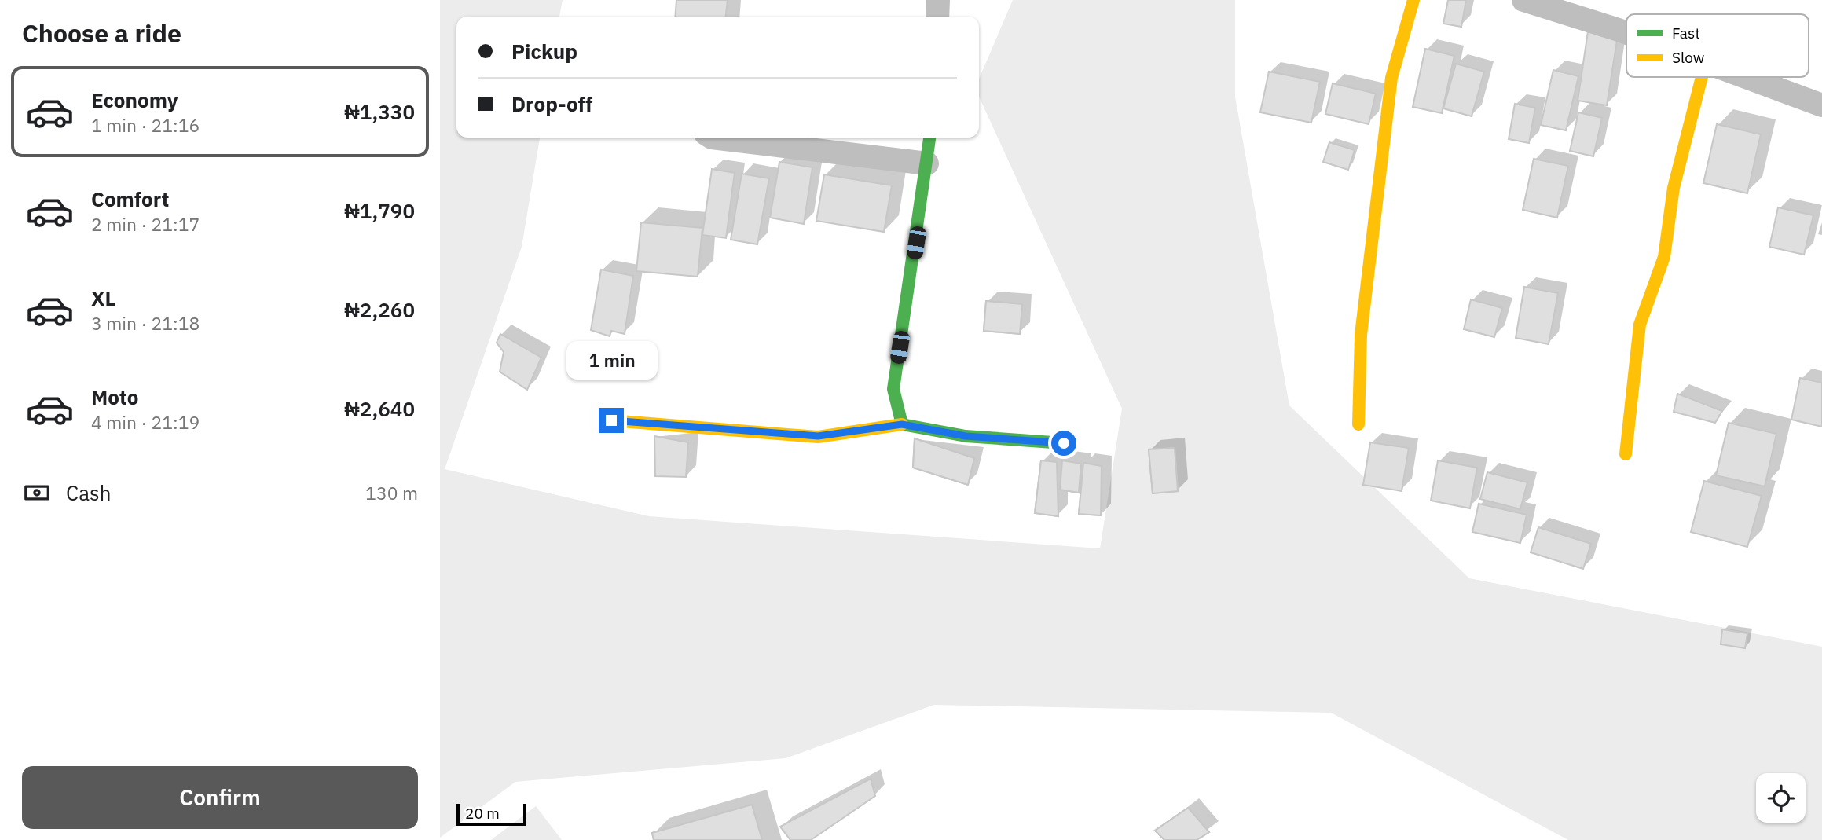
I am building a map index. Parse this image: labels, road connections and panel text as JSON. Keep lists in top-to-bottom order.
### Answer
{
  "legend": ["Fast", "Slow"],
  "scale_bar": "20 m",
  "page": {
    "heading": "Choose a ride",
    "banner": ["Pickup", "Drop-off"],
    "list": [
      {
        "name": "Economy",
        "note": "1 min · 21:16",
        "value": "₦1,330"
      },
      {
        "name": "Comfort",
        "note": "2 min · 21:17",
        "value": "₦1,790"
      },
      {
        "name": "XL",
        "note": "3 min · 21:18",
        "value": "₦2,260"
      },
      {
        "name": "Moto",
        "note": "4 min · 21:19",
        "value": "₦2,640"
      }
    ],
    "bubble": "1 min",
    "pay": ["Cash", "130 m"],
    "buttons": "Confirm",
    "scale": "20 m"
  }
}
